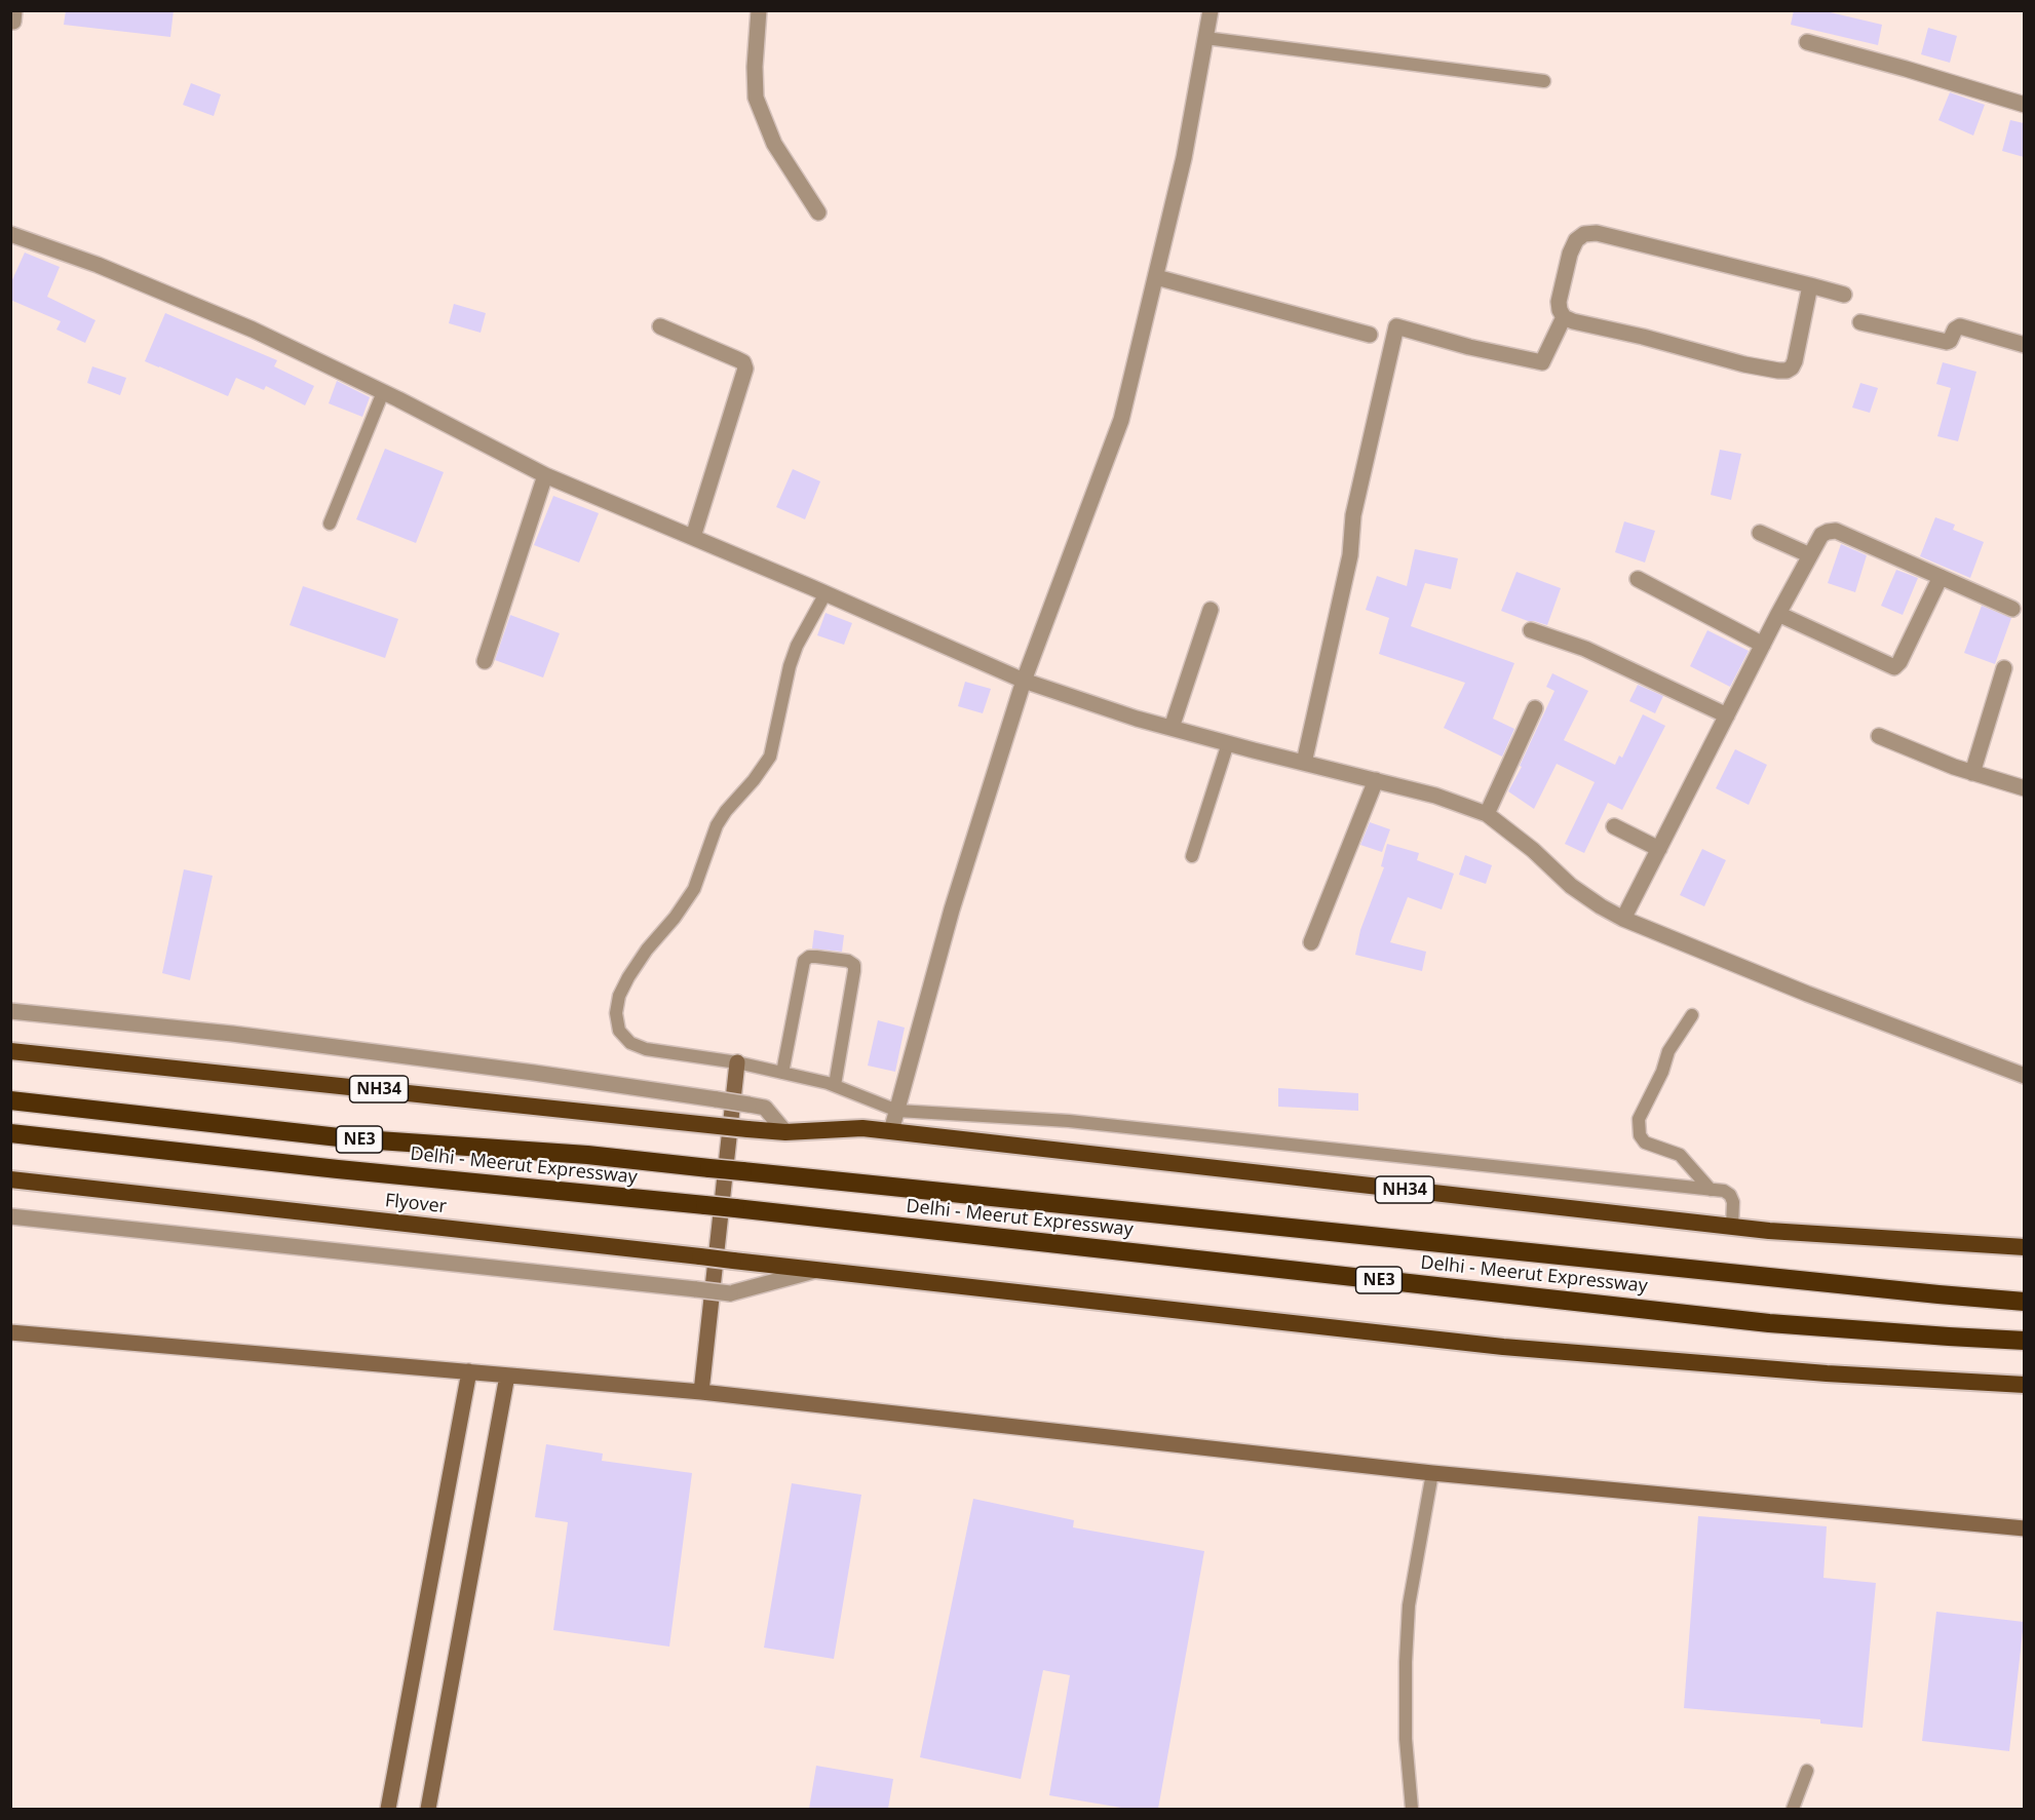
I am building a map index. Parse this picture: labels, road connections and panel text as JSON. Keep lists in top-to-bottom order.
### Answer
{
  "streets": {
    "highway": [
      "NH34",
      "NE3",
      "Delhi - Meerut Expressway",
      "Flyover"
    ]
  }
}
